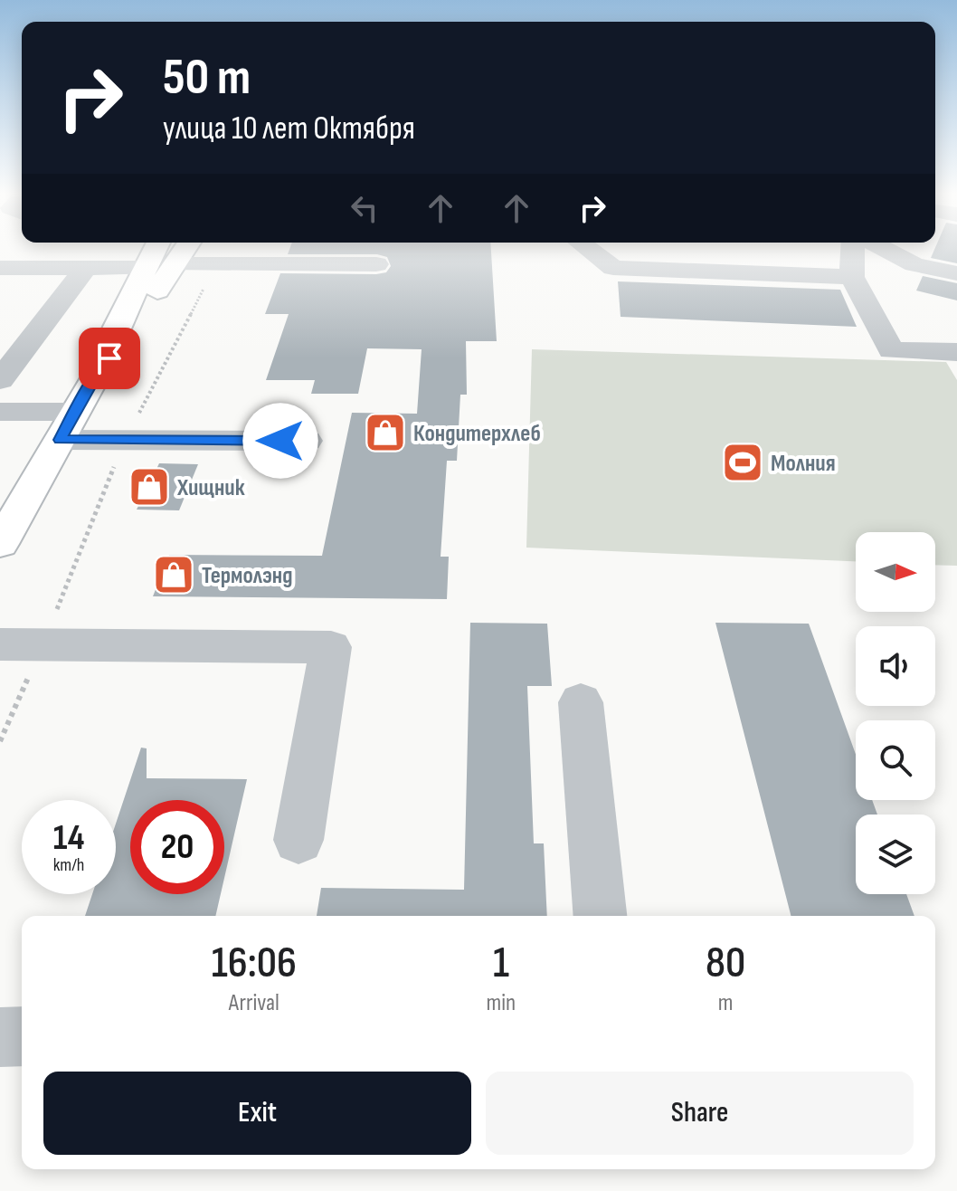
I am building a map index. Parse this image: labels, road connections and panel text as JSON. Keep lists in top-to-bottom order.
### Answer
{
  "places": {
    "shop": ["Кондитерхлеб", "Хищник", "Термолэнд"],
    "sports": ["Молния"]
  },
  "north": "right",
  "page": {
    "turn": ["50 m", "улица 10 лет Октября"],
    "speed": "14 km/h",
    "limit": "20",
    "eta": [
      "16:06",
      "Arrival",
      "1",
      "min",
      "80",
      "m"
    ],
    "buttons": ["Exit", "Share"]
  }
}
